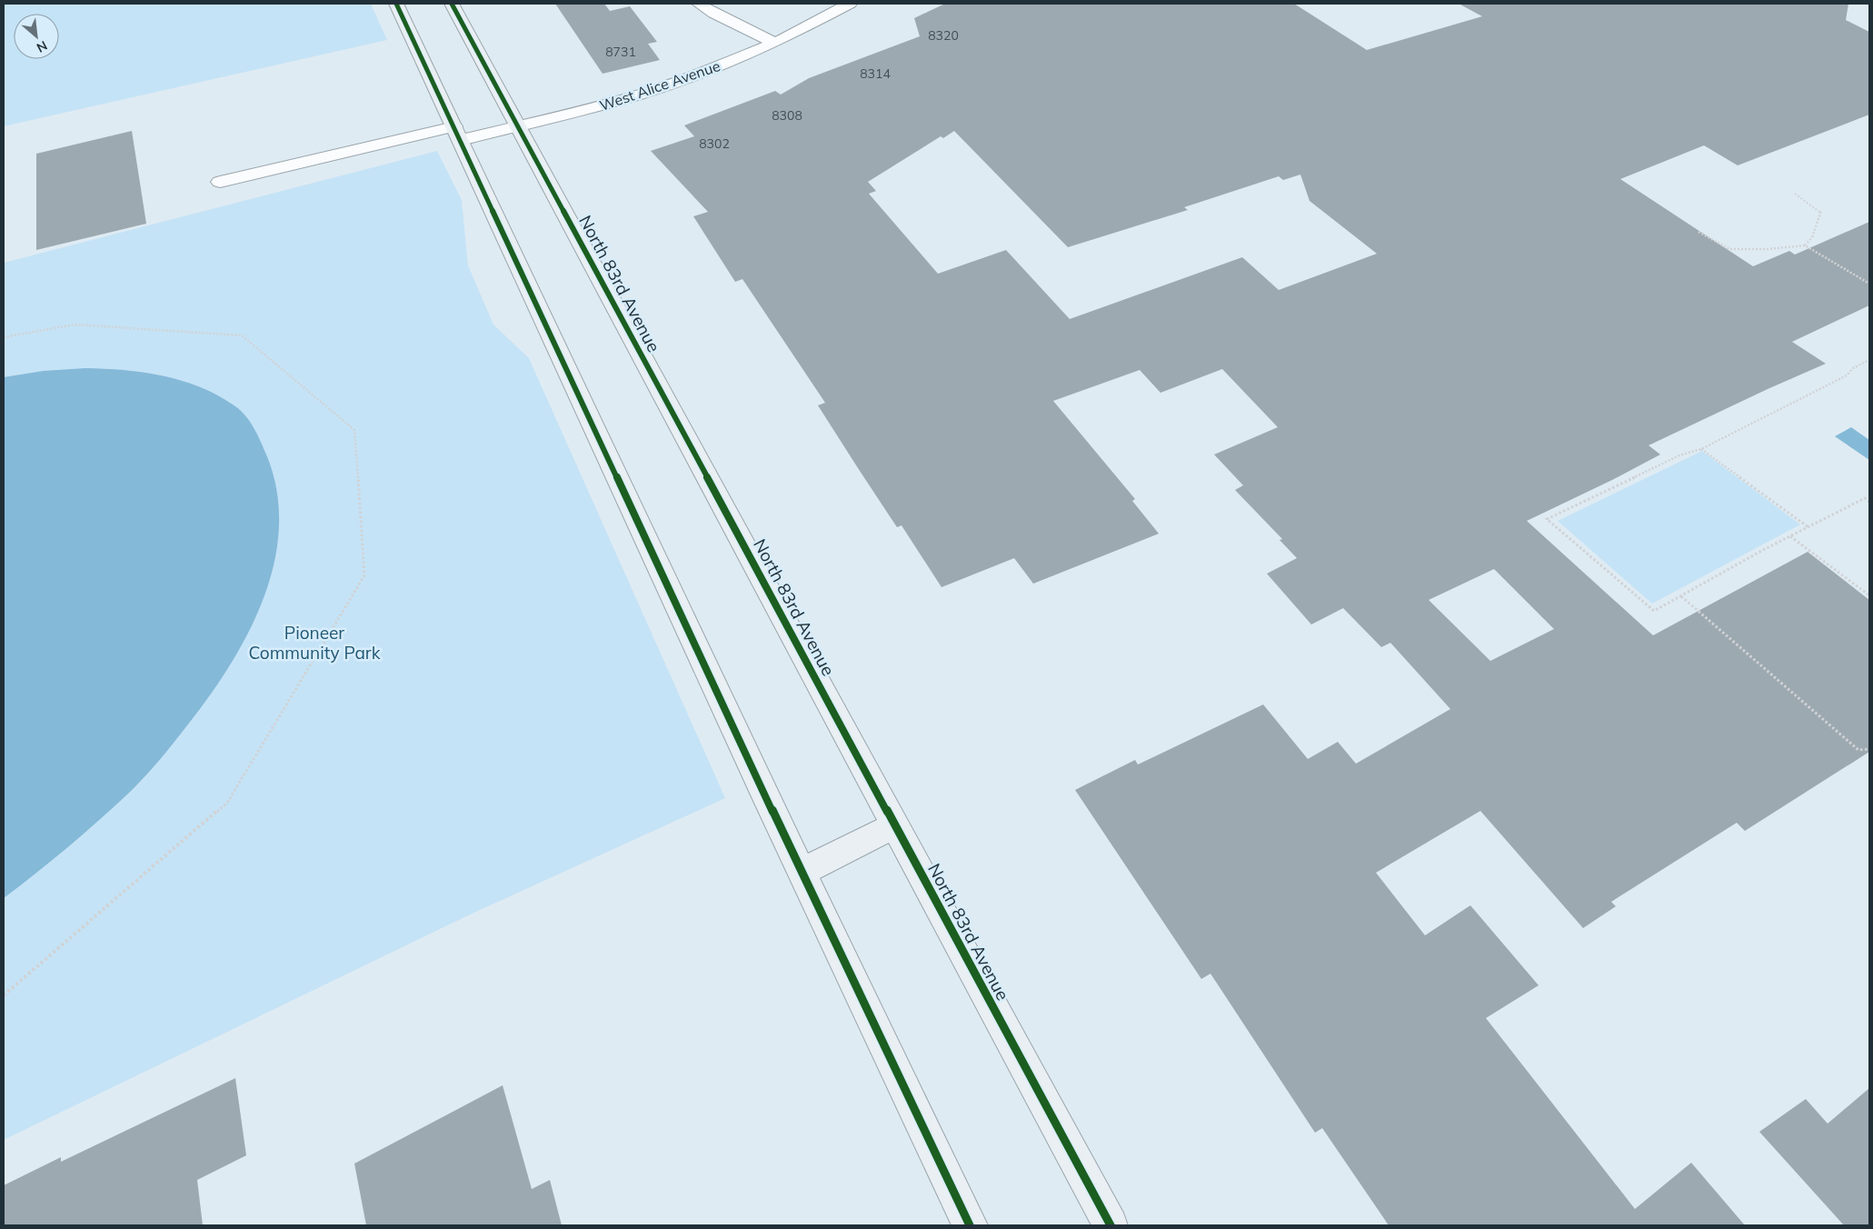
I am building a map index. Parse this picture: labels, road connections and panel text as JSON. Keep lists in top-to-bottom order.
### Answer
{
  "streets": {
    "main road": ["North 83rd Avenue"],
    "street": ["West Alice Avenue"]
  },
  "crossings": [
    ["West Alice Avenue", "North 83rd Avenue"]
  ],
  "parks": ["Pioneer Community Park"],
  "house_numbers": [
    "8320",
    "8731",
    "8314",
    "8308",
    "8302"
  ],
  "north": "bottom right"
}
